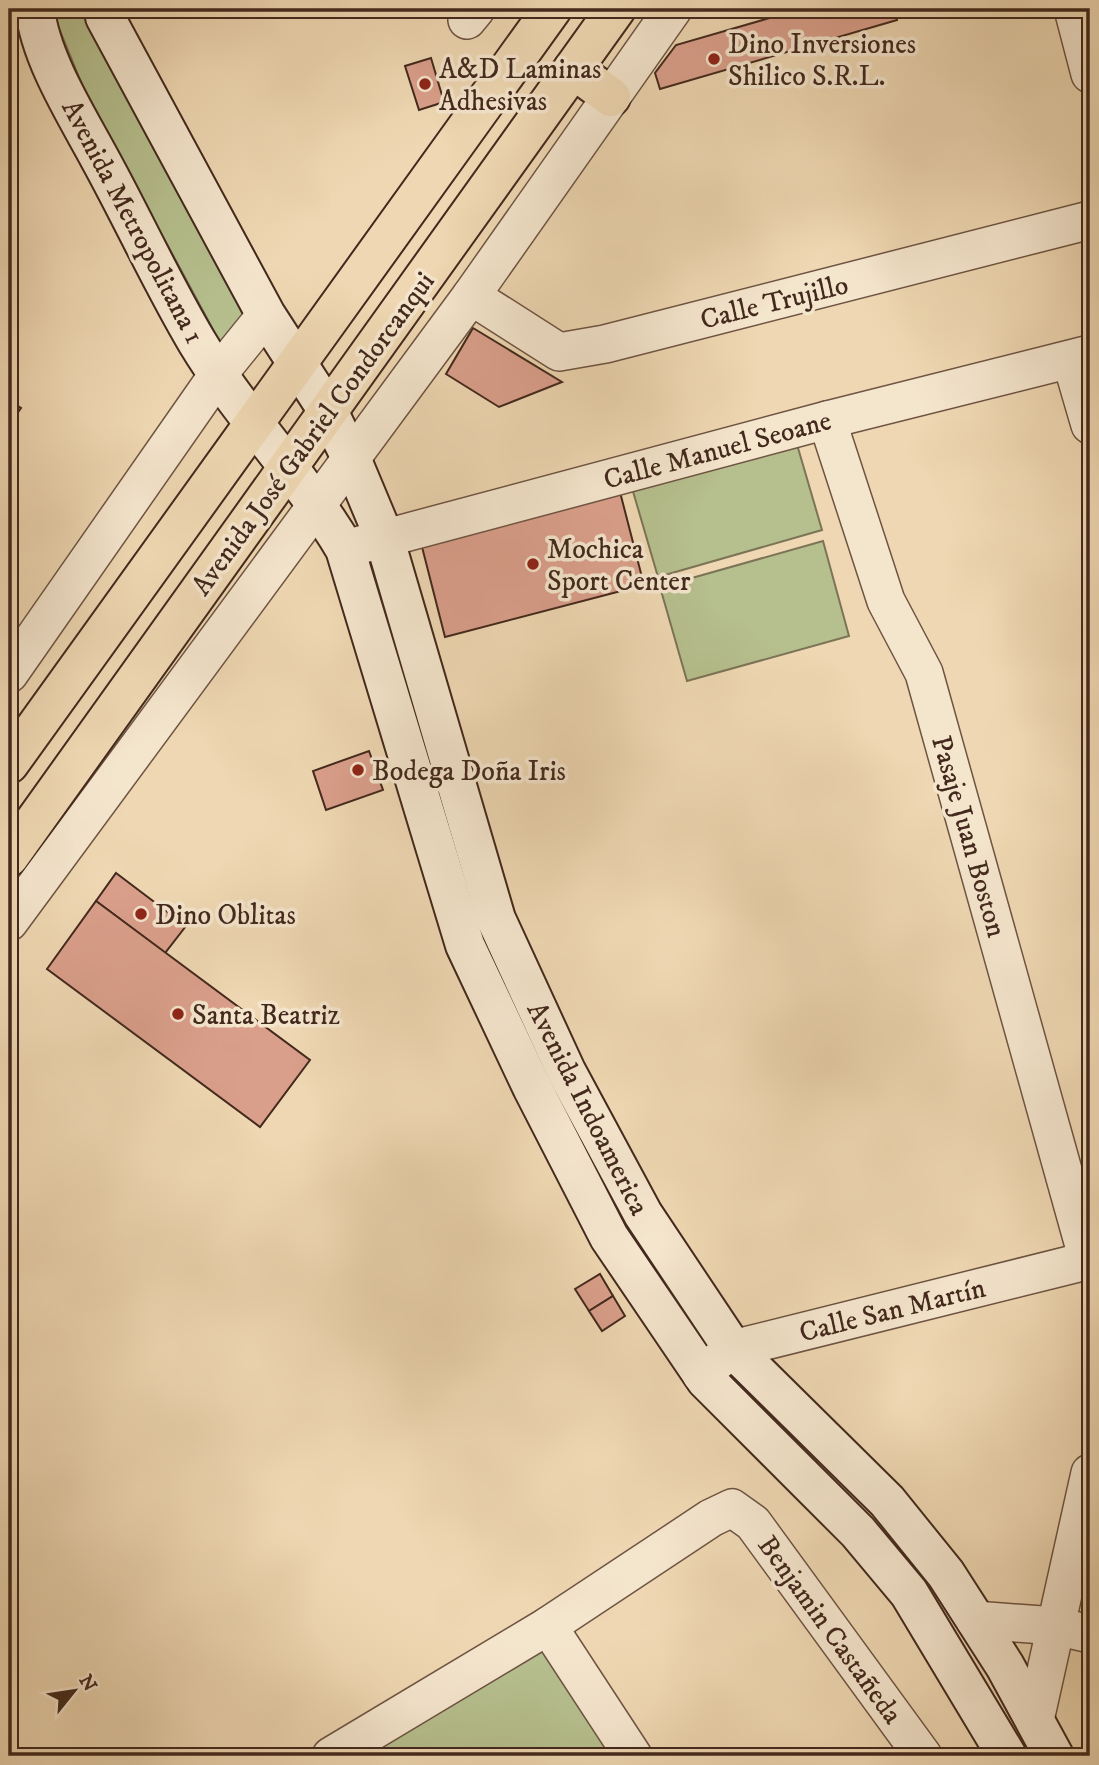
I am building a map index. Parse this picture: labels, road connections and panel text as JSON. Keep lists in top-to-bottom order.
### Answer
{
  "streets": {
    "highway": ["Avenida José Gabriel Condorcanqui"],
    "main road": ["Avenida Metropolitana 1", "Avenida Indoamerica"],
    "street": [
      "Calle Trujillo",
      "Calle Manuel Seoane",
      "Pasaje Juan Boston",
      "Calle San Martín",
      "Benjamin Castañeda"
    ]
  },
  "crossings": [
    ["Avenida Metropolitana 1", "Avenida José Gabriel Condorcanqui"],
    ["Avenida Metropolitana 1", "Avenida Indoamerica"],
    ["Avenida José Gabriel Condorcanqui", "Avenida Indoamerica"],
    ["Calle Manuel Seoane", "Pasaje Juan Boston"],
    ["Calle Manuel Seoane", "Avenida Indoamerica"],
    ["Pasaje Juan Boston", "Calle San Martín"],
    ["Avenida Indoamerica", "Calle San Martín"]
  ],
  "places": [
    "Dino Inversiones Shilico S.R.L.",
    "A&D Laminas Adhesivas",
    "Mochica Sport Center",
    "Bodega Doña Iris",
    "Dino Oblitas",
    "Santa Beatriz"
  ],
  "north": "top right"
}
